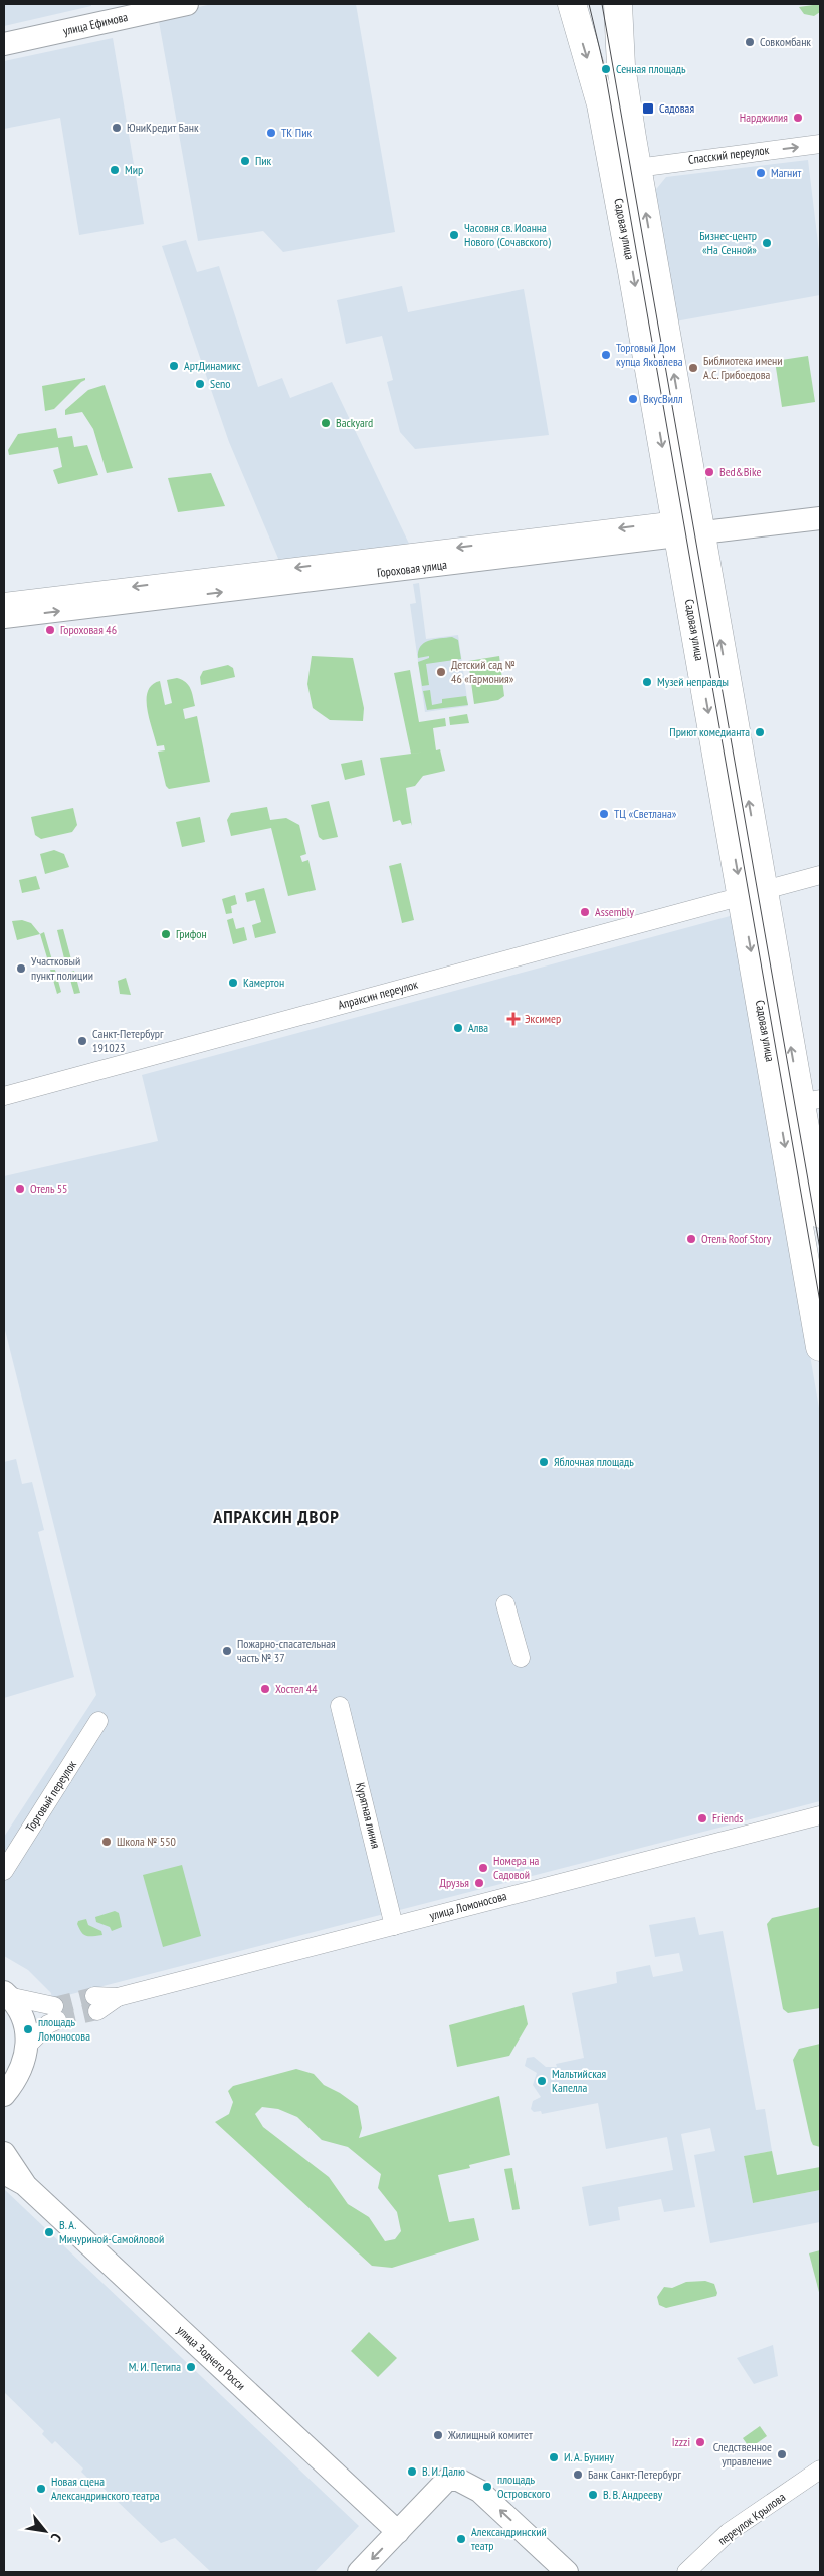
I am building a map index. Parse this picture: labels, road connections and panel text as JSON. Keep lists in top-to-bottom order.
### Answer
{
  "streets": {
    "main road": ["Садовая улица"],
    "street": [
      "улица Ефимова",
      "Спасский переулок",
      "Гороховая улица",
      "Апраксин переулок",
      "Торговый переулок",
      "Курятная линия",
      "улица Ломоносова",
      "улица Зодчего Росси",
      "переулок Крылова"
    ]
  },
  "crossings": [
    ["Спасский переулок", "Садовая улица"],
    ["Садовая улица", "Гороховая улица"],
    ["Садовая улица", "Апраксин переулок"],
    ["Курятная линия", "улица Ломоносова"]
  ],
  "one_way": ["Спасский переулок"],
  "districts": ["АПРАКСИН ДВОР"],
  "places": {
    "other": [
      "Совкомбанк",
      "Сенная площадь",
      "Нарджилия",
      "ЮниКредит Банк",
      "ТК Пик",
      "Пик",
      "Мир",
      "Магнит",
      "Часовня св. Иоанна Нового (Сочавского)",
      "Бизнес-центр «На Сенной»",
      "Торговый Дом купца Яковлева",
      "АртДинамикс",
      "Библиотека имени А.С. Грибоедова",
      "Seno",
      "ВкусВилл",
      "Backyard",
      "Bed&Bike",
      "Гороховая 46",
      "Детский сад № 46 «Гармония»",
      "Музей неправды",
      "Приют комедианта",
      "ТЦ «Светлана»",
      "Assembly",
      "Грифон",
      "Участковый пункт полиции",
      "Камертон",
      "Алва",
      "Санкт-Петербург 191023",
      "Отель 55",
      "Отель Roof Story",
      "Яблочная площадь",
      "Пожарно-спасательная часть № 37",
      "Хостел 44",
      "Friends",
      "Школа № 550",
      "Номера на Садовой",
      "Друзья",
      "площадь Ломоносова",
      "Мальтийская Капелла",
      "В. А. Мичуриной-Самойловой",
      "М. И. Петипа",
      "Жилищный комитет",
      "Izzzi",
      "Следственное управление",
      "И. А. Бунину",
      "В. И. Далю",
      "Банк Санкт-Петербург",
      "площадь Островского",
      "Новая сцена Александринского театра",
      "В. В. Андрееву",
      "Александринский театр"
    ],
    "transit": ["Садовая"],
    "health": ["Эксимер"]
  },
  "north": "bottom right"
}
